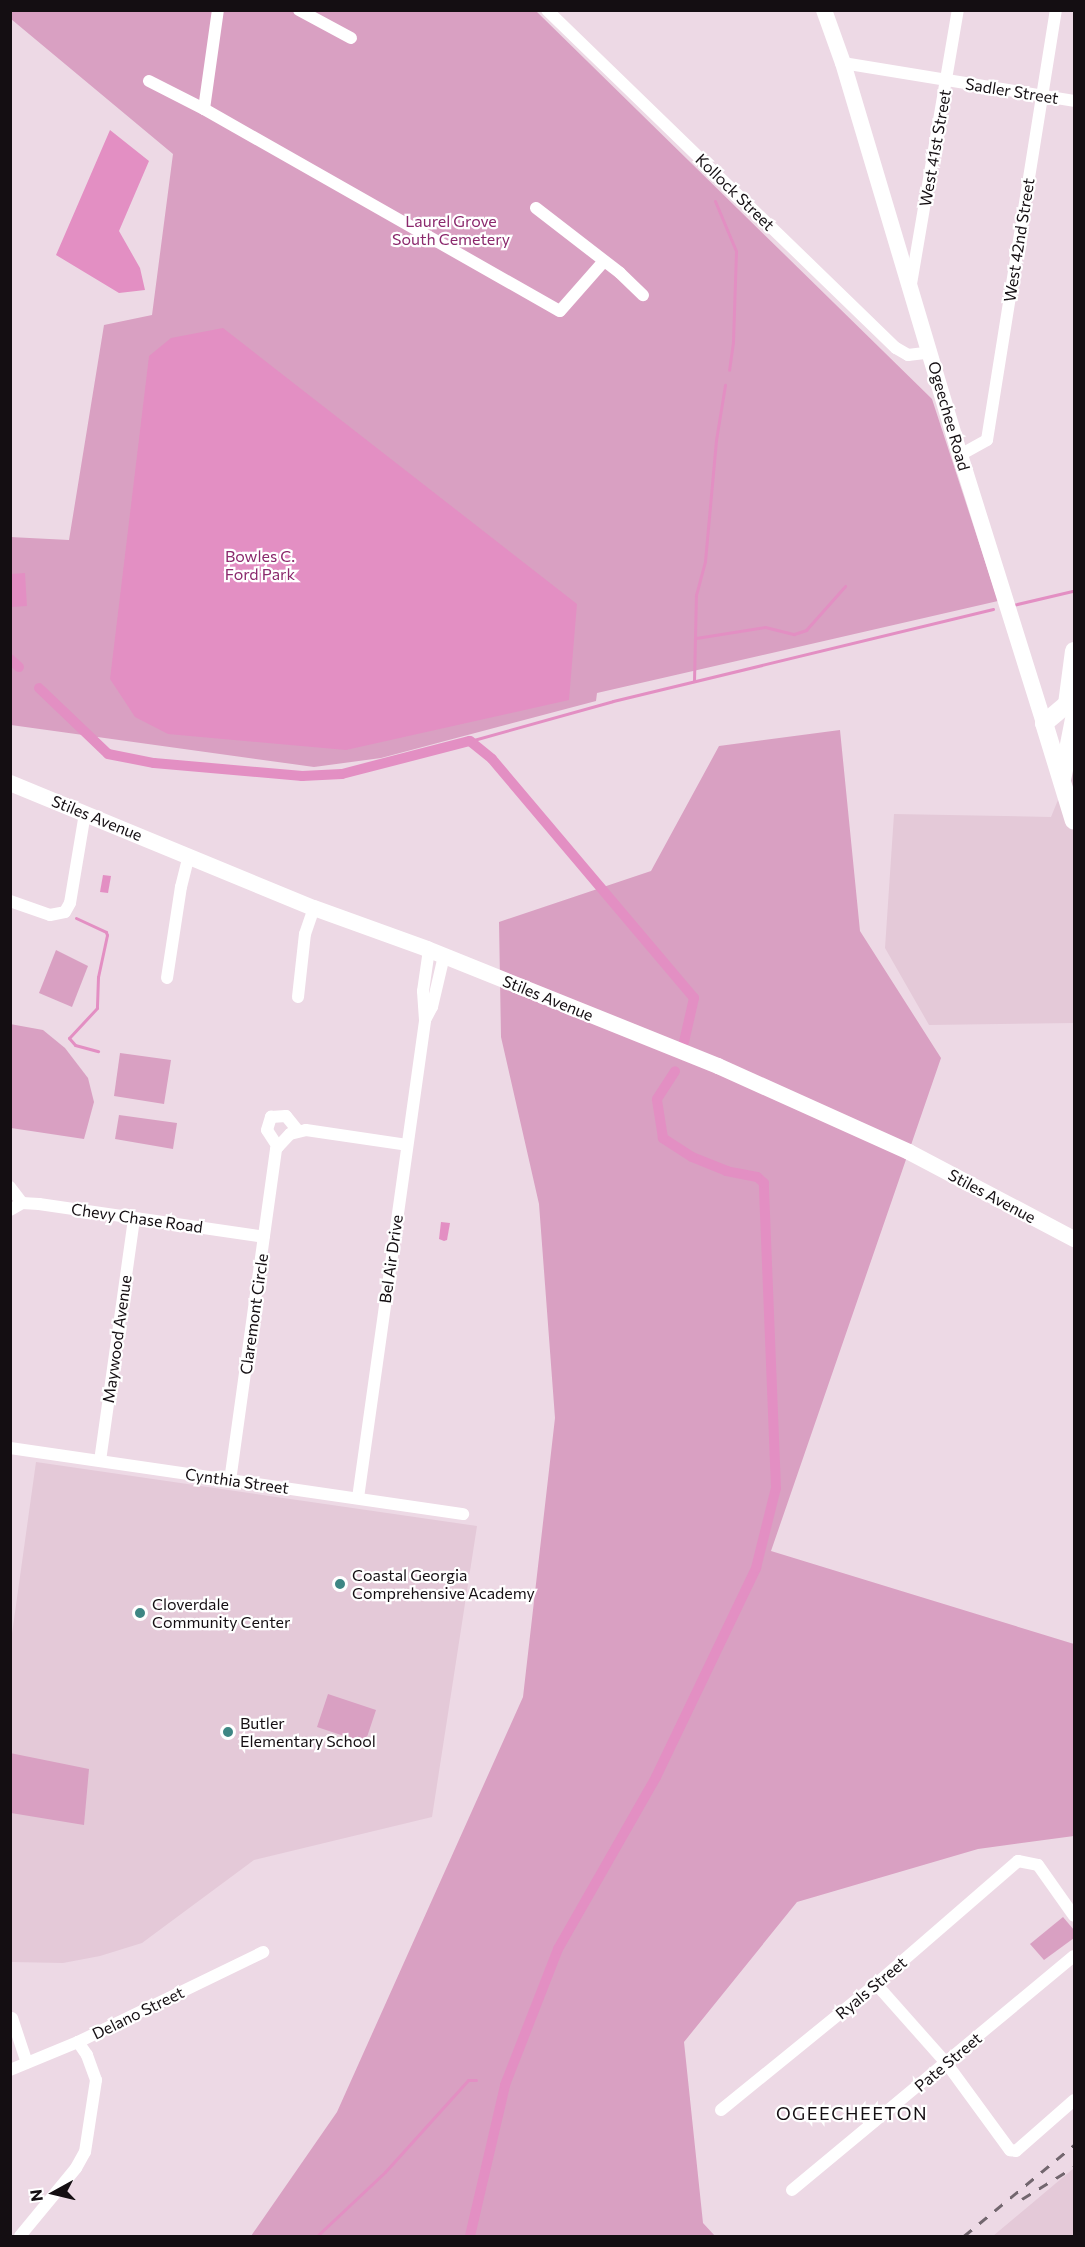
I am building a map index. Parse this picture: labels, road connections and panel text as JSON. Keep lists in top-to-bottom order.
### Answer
{
  "streets": {
    "main road": ["Ogeechee Road"],
    "street": [
      "Sadler Street",
      "West 41st Street",
      "Kollock Street",
      "West 42nd Street",
      "Stiles Avenue",
      "Chevy Chase Road",
      "Bel Air Drive",
      "Claremont Circle",
      "Maywood Avenue",
      "Cynthia Street",
      "Ryals Street",
      "Delano Street",
      "Pate Street"
    ]
  },
  "crossings": [
    ["Sadler Street", "West 41st Street"],
    ["Sadler Street", "West 42nd Street"],
    ["Sadler Street", "Ogeechee Road"],
    ["West 41st Street", "Ogeechee Road"],
    ["Kollock Street", "Ogeechee Road"],
    ["West 42nd Street", "Ogeechee Road"],
    ["Stiles Avenue", "Bel Air Drive"],
    ["Chevy Chase Road", "Claremont Circle"],
    ["Chevy Chase Road", "Maywood Avenue"],
    ["Bel Air Drive", "Claremont Circle"],
    ["Bel Air Drive", "Cynthia Street"],
    ["Claremont Circle", "Cynthia Street"],
    ["Maywood Avenue", "Cynthia Street"]
  ],
  "districts": ["OGEECHEETON"],
  "parks": ["Laurel Grove South Cemetery", "Bowles C. Ford Park"],
  "places": ["Coastal Georgia Comprehensive Academy", "Cloverdale Community Center", "Butler Elementary School"],
  "north": "left"
}
